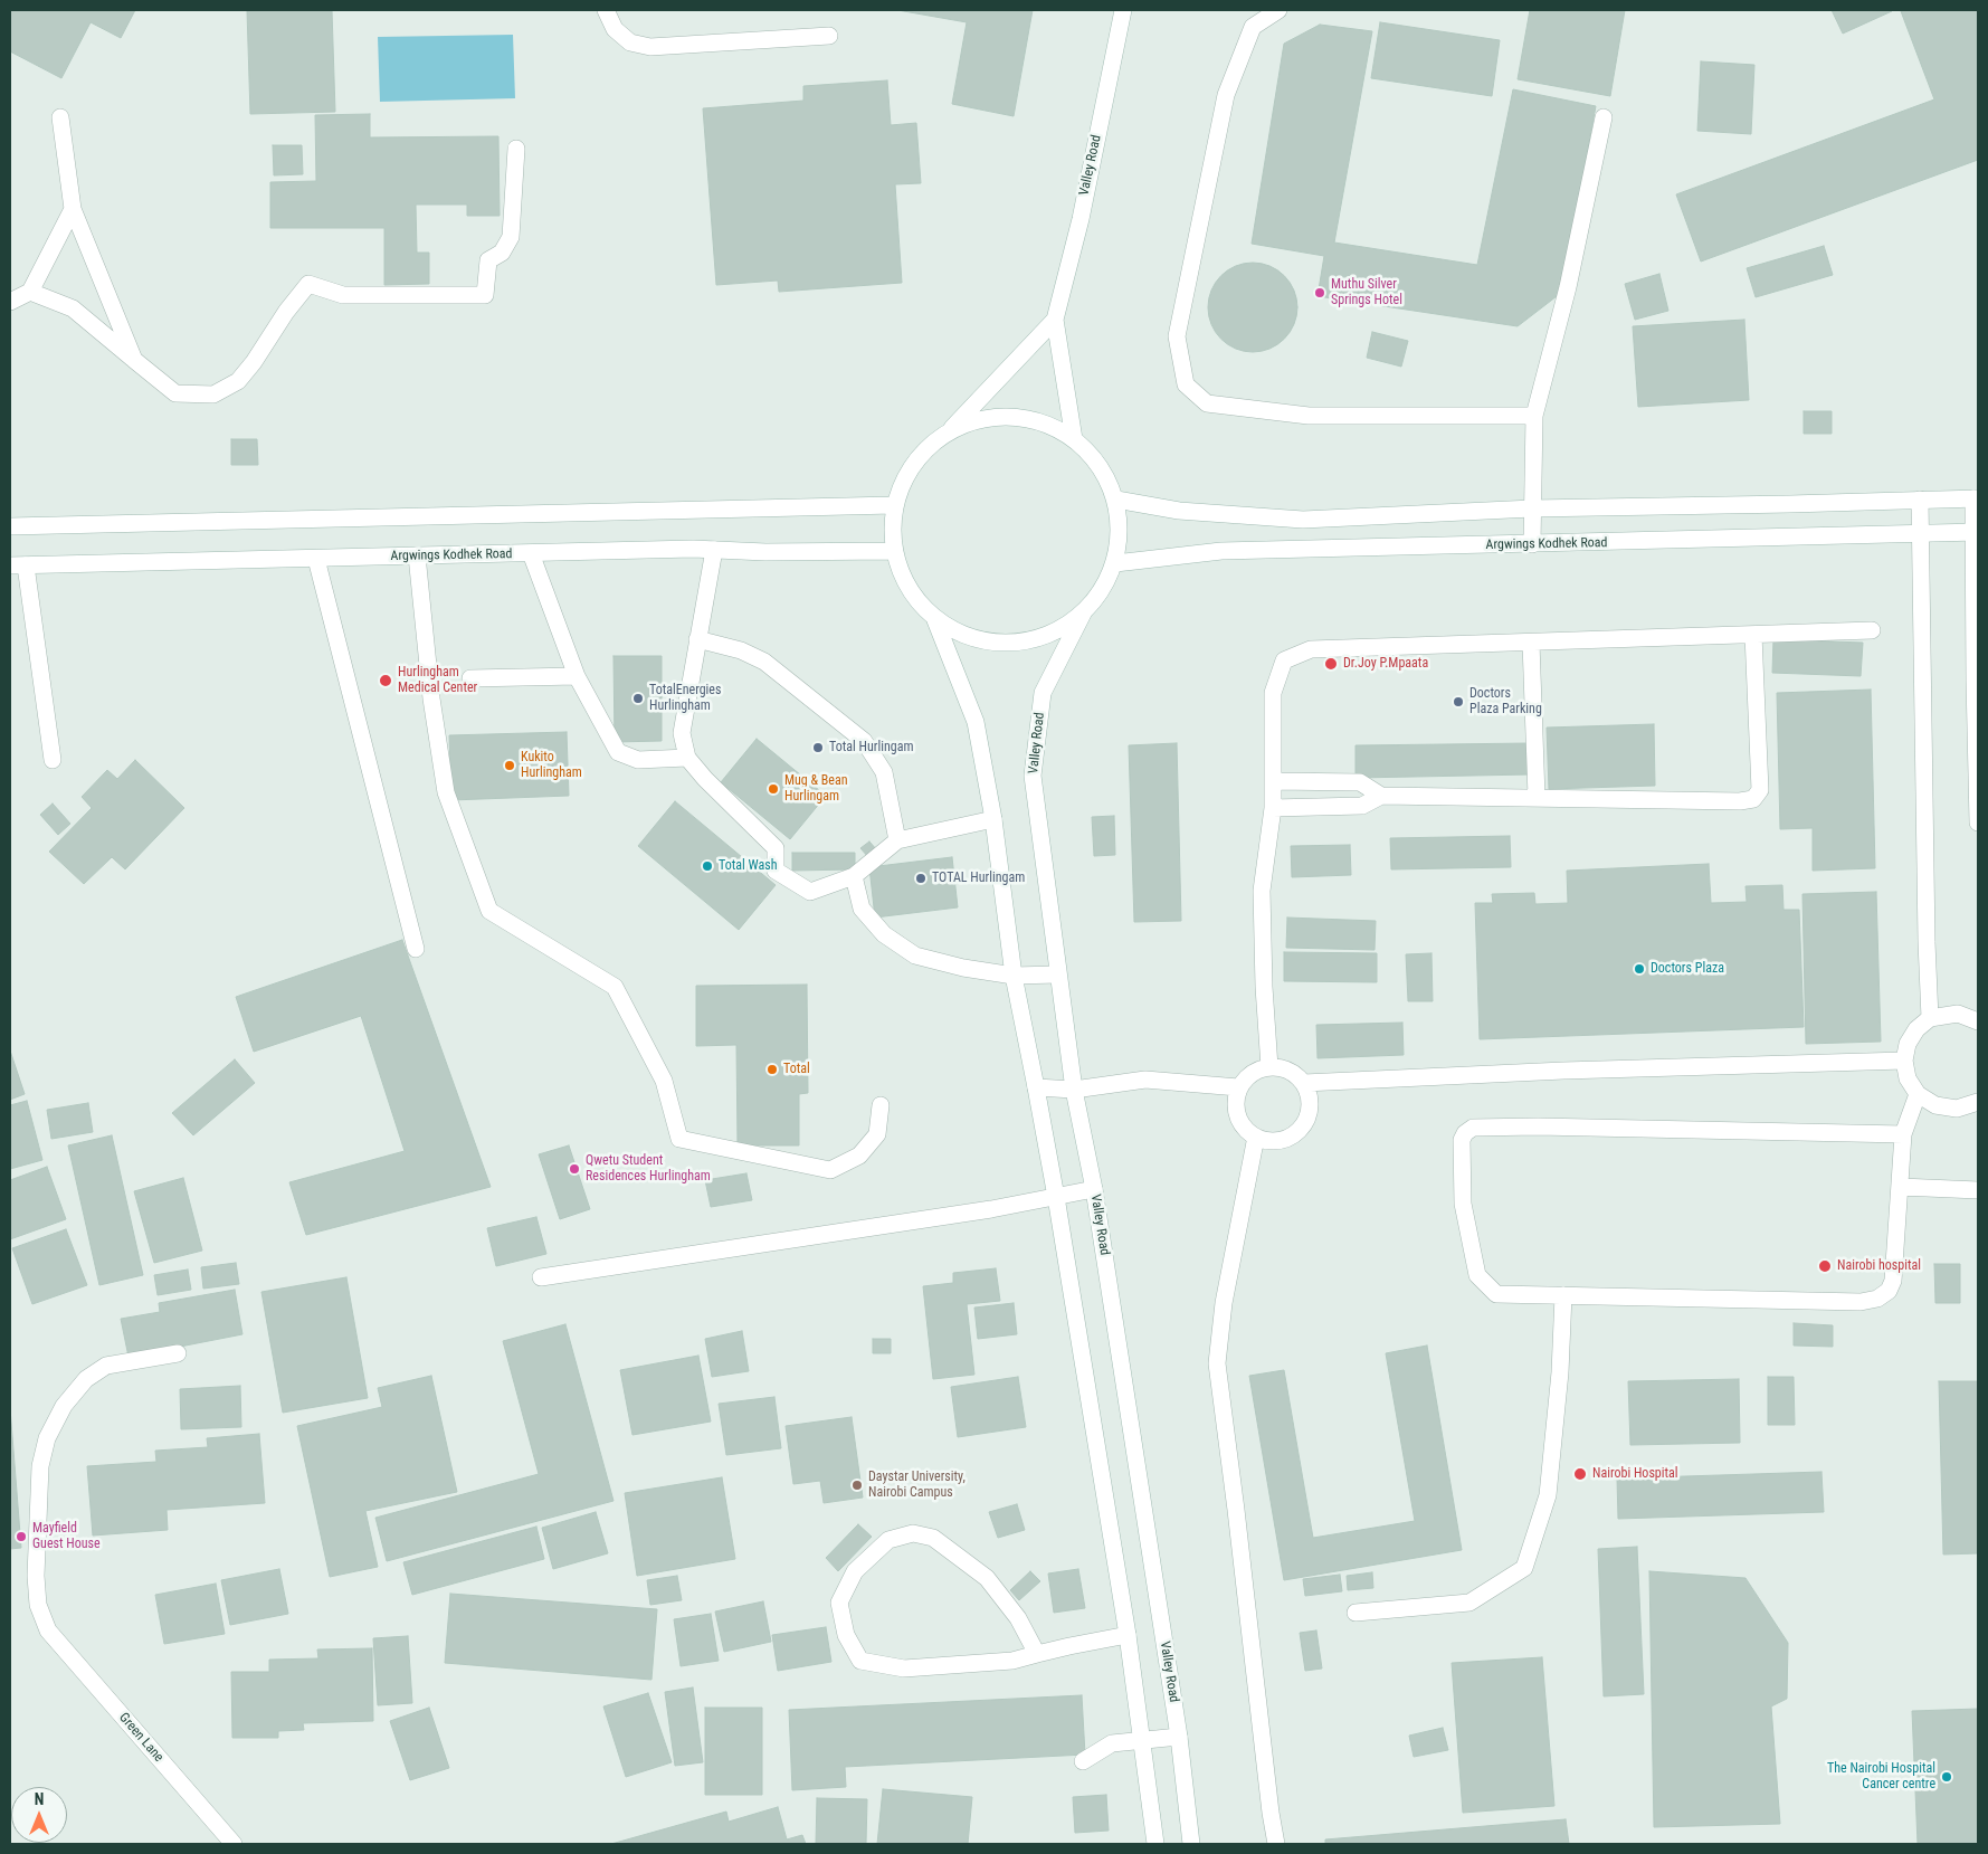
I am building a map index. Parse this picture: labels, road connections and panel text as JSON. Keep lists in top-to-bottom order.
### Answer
{
  "streets": {
    "main road": ["Valley Road", "Argwings Kodhek Road", "Green Lane"]
  },
  "places": [
    "Muthu Silver Springs Hotel",
    "Dr.Joy P.Mpaata",
    "Hurlingham Medical Center",
    "TotalEnergies Hurlingham",
    "Doctors Plaza Parking",
    "Total Hurlingam",
    "Kukito Hurlingham",
    "Mug & Bean Hurlingam",
    "Total Wash",
    "TOTAL Hurlingam",
    "Doctors Plaza",
    "Total",
    "Qwetu Student Residences Hurlingham",
    "Nairobi hospital",
    "Nairobi Hospital",
    "Daystar University, Nairobi Campus",
    "Mayfield Guest House",
    "The Nairobi Hospital Cancer centre"
  ],
  "north": "top"
}
